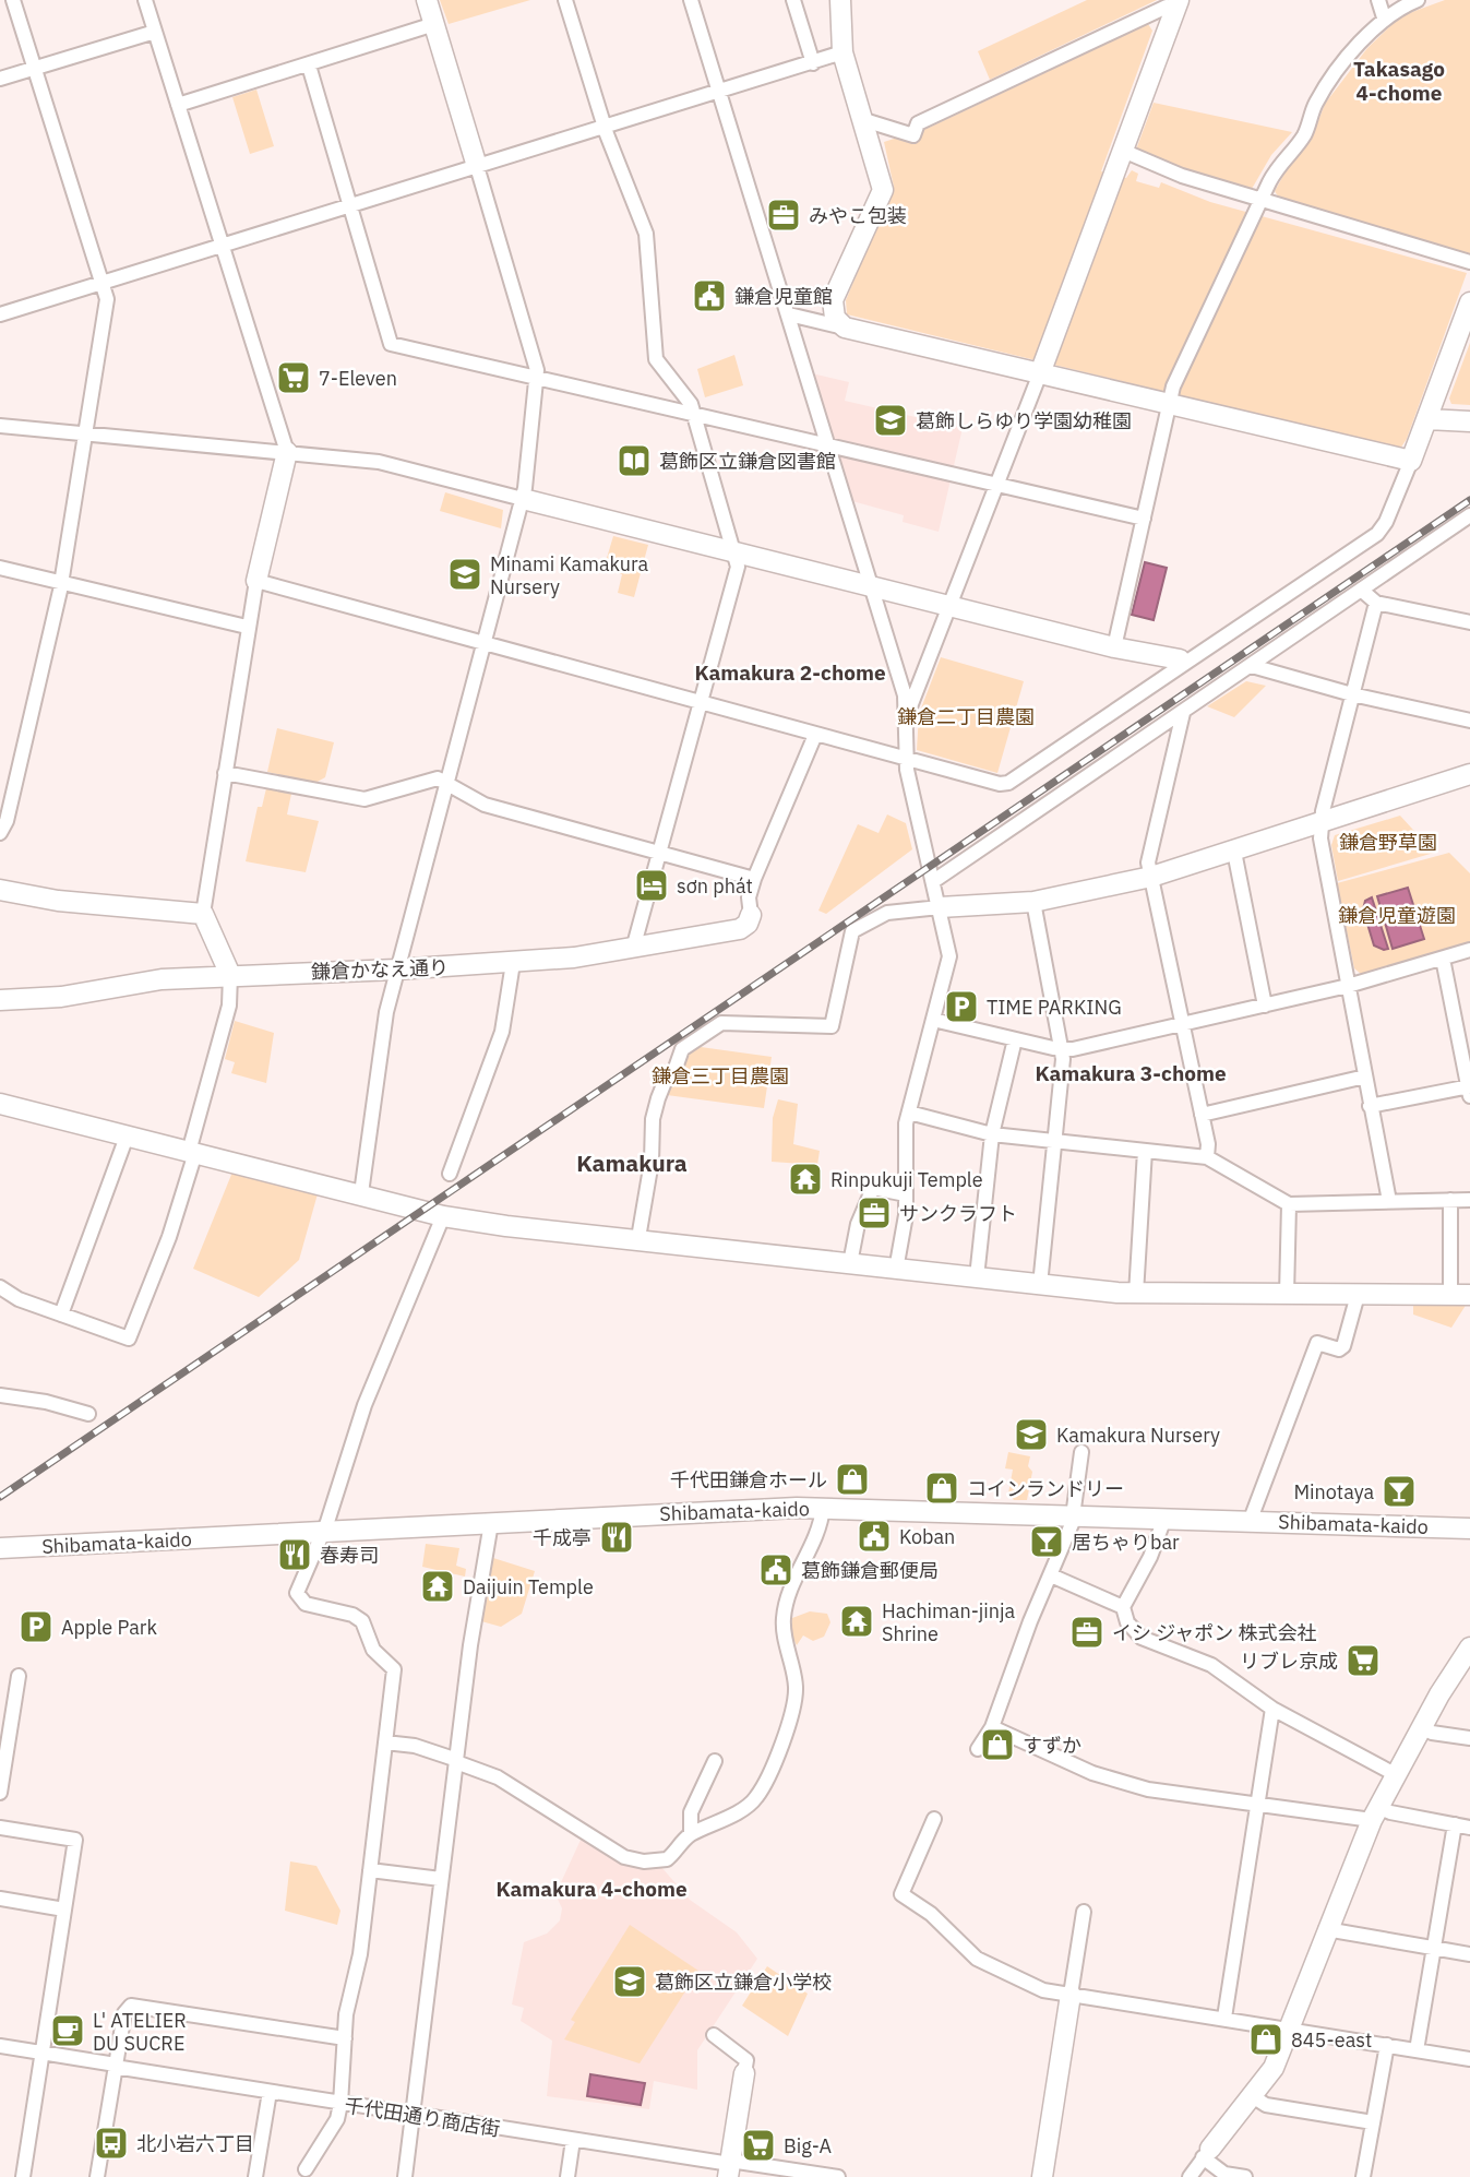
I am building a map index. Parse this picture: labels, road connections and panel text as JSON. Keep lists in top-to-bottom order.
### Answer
{
  "streets": {
    "street": ["鎌倉かなえ通り", "Shibamata-kaido", "千代田通り商店街"]
  },
  "districts": [
    "Takasago 4-chome",
    "Kamakura 2-chome",
    "Kamakura 3-chome",
    "Kamakura",
    "Kamakura 4-chome"
  ],
  "parks": [
    "鎌倉二丁目農園",
    "鎌倉野草園",
    "鎌倉児童遊園",
    "鎌倉三丁目農園"
  ],
  "places": {
    "office": ["みやこ包装", "サンクラフト", "イシ ジャポン 株式会社"],
    "public building": ["鎌倉児童館", "Koban", "葛飾鎌倉郵便局"],
    "supermarket": ["7-Eleven", "リブレ京成", "Big-A"],
    "school or university": [
      "葛飾しらゆり学園幼稚園",
      "Minami Kamakura Nursery",
      "Kamakura Nursery",
      "葛飾区立鎌倉小学校"
    ],
    "library": ["葛飾区立鎌倉図書館"],
    "hotel": ["sơn phát"],
    "parking": ["TIME PARKING", "Apple Park"],
    "temple": ["Rinpukuji Temple", "Daijuin Temple", "Hachiman-jinja Shrine"],
    "shop": [
      "千代田鎌倉ホール",
      "コインランドリー",
      "すずか",
      "845-east"
    ],
    "bar": ["Minotaya", "居ちゃりbar"],
    "restaurant": ["千成亭", "春寿司"],
    "cafe": ["L' ATELIER DU SUCRE"],
    "bus stop": ["北小岩六丁目"]
  }
}
